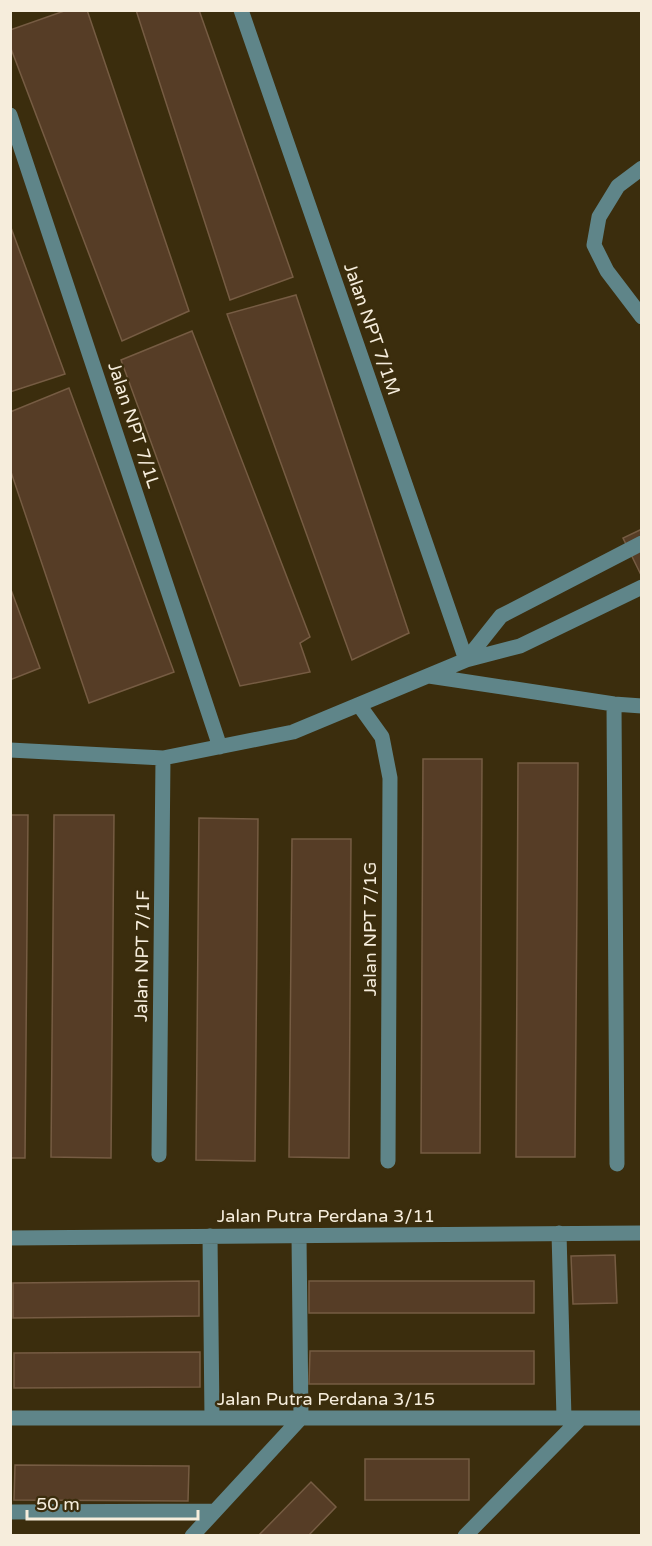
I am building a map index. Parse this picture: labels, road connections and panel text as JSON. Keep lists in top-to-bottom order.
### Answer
{
  "streets": {
    "street": [
      "Jalan NPT 7/1M",
      "Jalan NPT 7/1L",
      "Jalan NPT 7/1G",
      "Jalan NPT 7/1F",
      "Jalan Putra Perdana 3/11",
      "Jalan Putra Perdana 3/15"
    ]
  },
  "scale_bar": "50 m"
}
